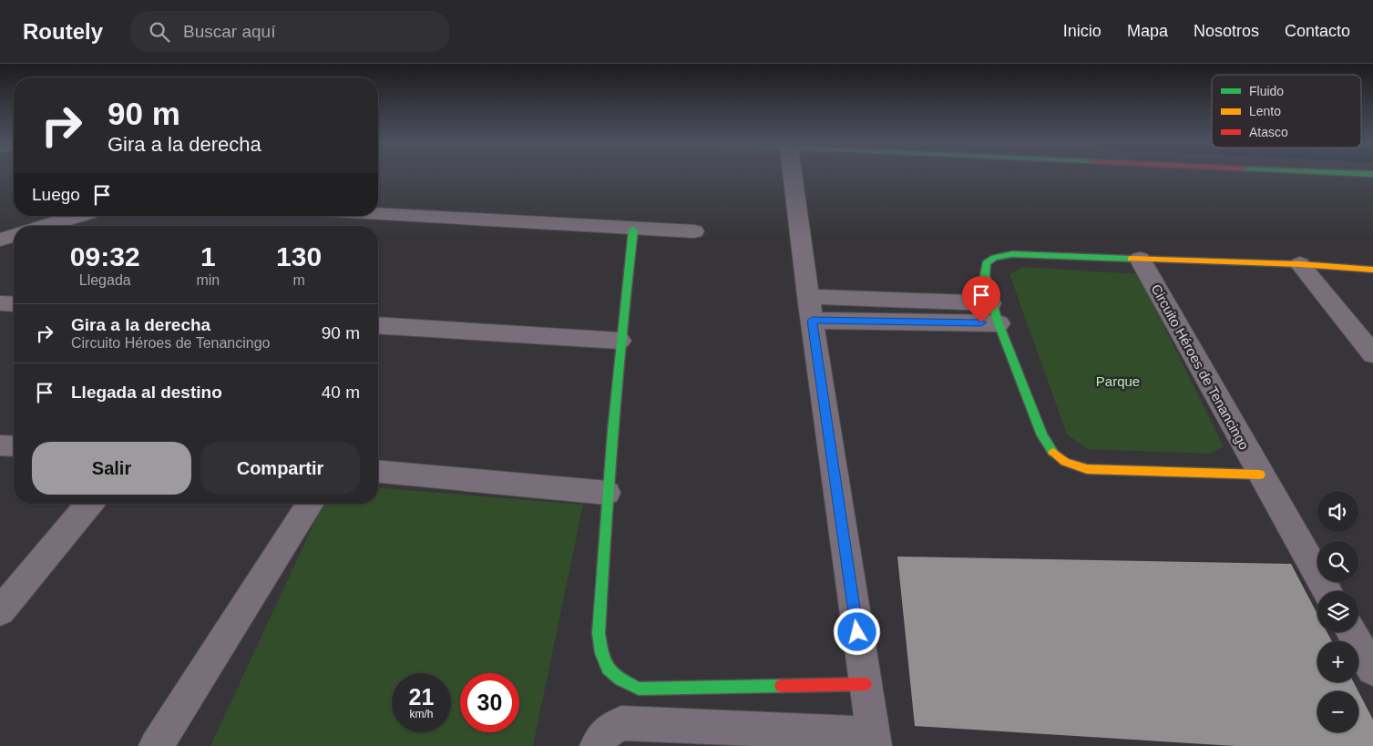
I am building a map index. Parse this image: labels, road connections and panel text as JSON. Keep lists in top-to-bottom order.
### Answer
{
  "streets": {
    "street": ["Circuito Héroes de Tenancingo"]
  },
  "parks": ["Parque"],
  "legend": ["Fluido", "Lento", "Atasco"],
  "page": {
    "header": "Routely",
    "search": "Buscar aquí",
    "nav": [
      "Inicio",
      "Mapa",
      "Nosotros",
      "Contacto"
    ],
    "turn": ["90 m", "Gira a la derecha"],
    "then": "Luego",
    "eta": [
      "09:32",
      "Llegada",
      "1",
      "min",
      "130",
      "m"
    ],
    "list": [
      {
        "name": "Gira a la derecha",
        "note": "Circuito Héroes de Tenancingo",
        "value": "90 m"
      },
      {
        "name": "Llegada al destino",
        "value": "40 m"
      }
    ],
    "buttons": ["Salir", "Compartir"],
    "map_buttons": ["+", "−"],
    "speed": "21 km/h",
    "limit": "30"
  }
}
